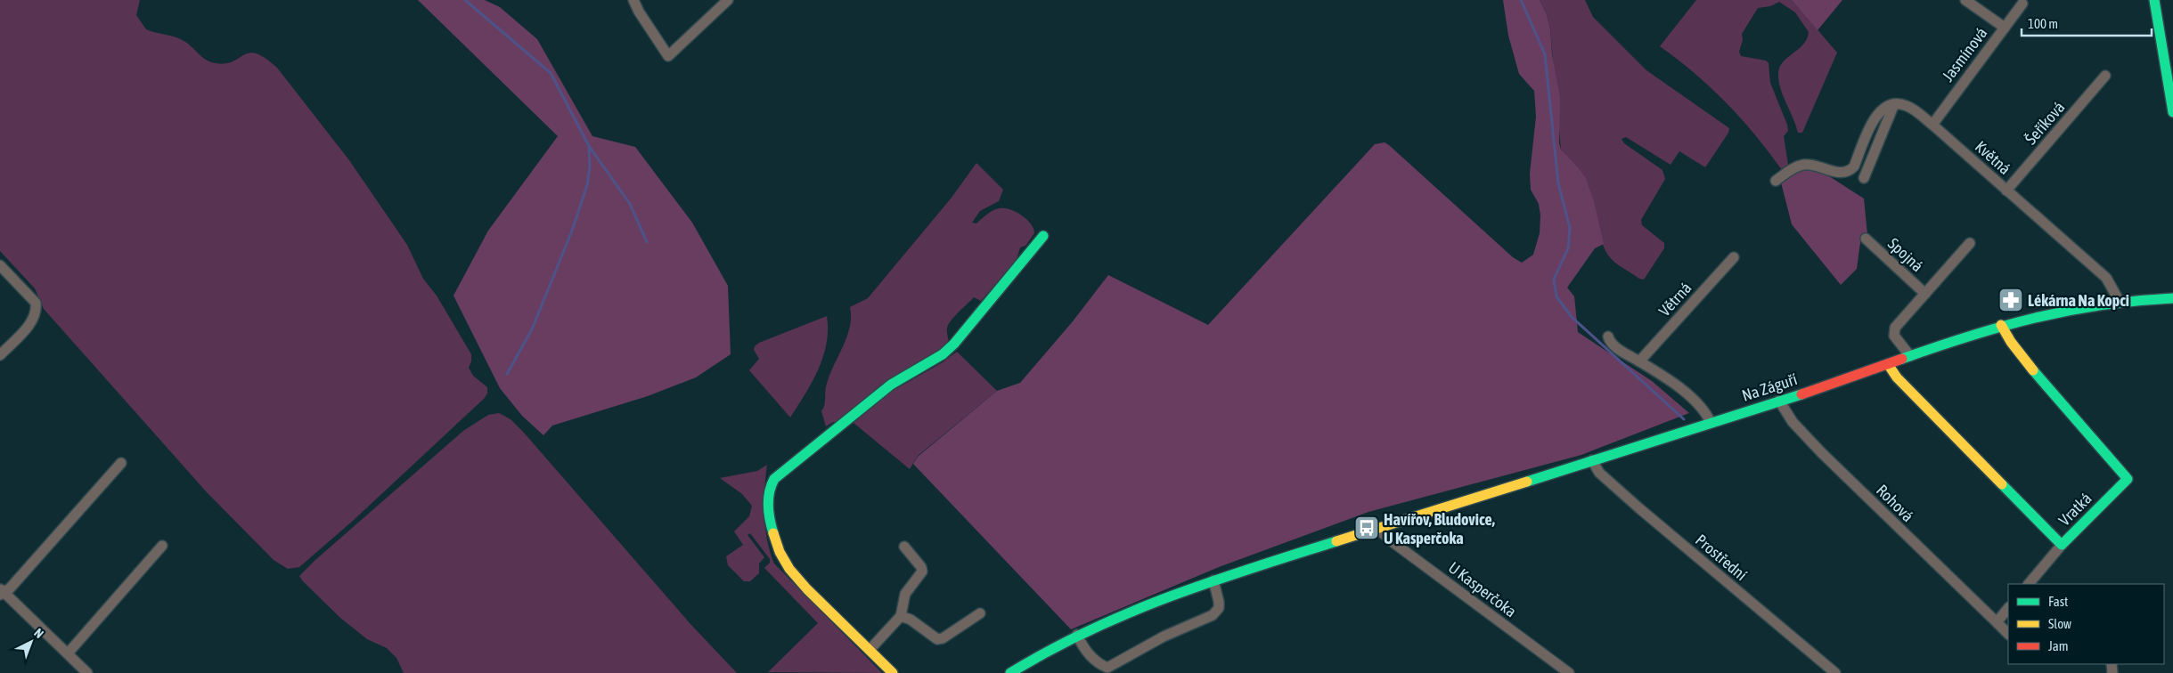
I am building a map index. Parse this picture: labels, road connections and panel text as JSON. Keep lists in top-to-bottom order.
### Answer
{
  "streets": {
    "street": [
      "Jasmínová",
      "Šeříková",
      "Květná",
      "Spojná",
      "Větrná",
      "Na Záguří",
      "Rohová",
      "Vratká",
      "Prostřední",
      "U Kasperčoka"
    ]
  },
  "crossings": [
    ["Jasmínová", "Květná"],
    ["Šeříková", "Květná"],
    ["Květná", "Na Záguří"],
    ["Spojná", "Na Záguří"],
    ["Na Záguří", "Rohová"],
    ["Na Záguří", "Vratká"],
    ["Na Záguří", "Prostřední"],
    ["Na Záguří", "U Kasperčoka"]
  ],
  "places": {
    "pharmacy": ["Lékárna Na Kopci"],
    "bus stop": ["Havířov, Bludovice, U Kasperčoka"]
  },
  "legend": ["Fast", "Slow", "Jam"],
  "scale_bar": "100 m",
  "north": "top right"
}
